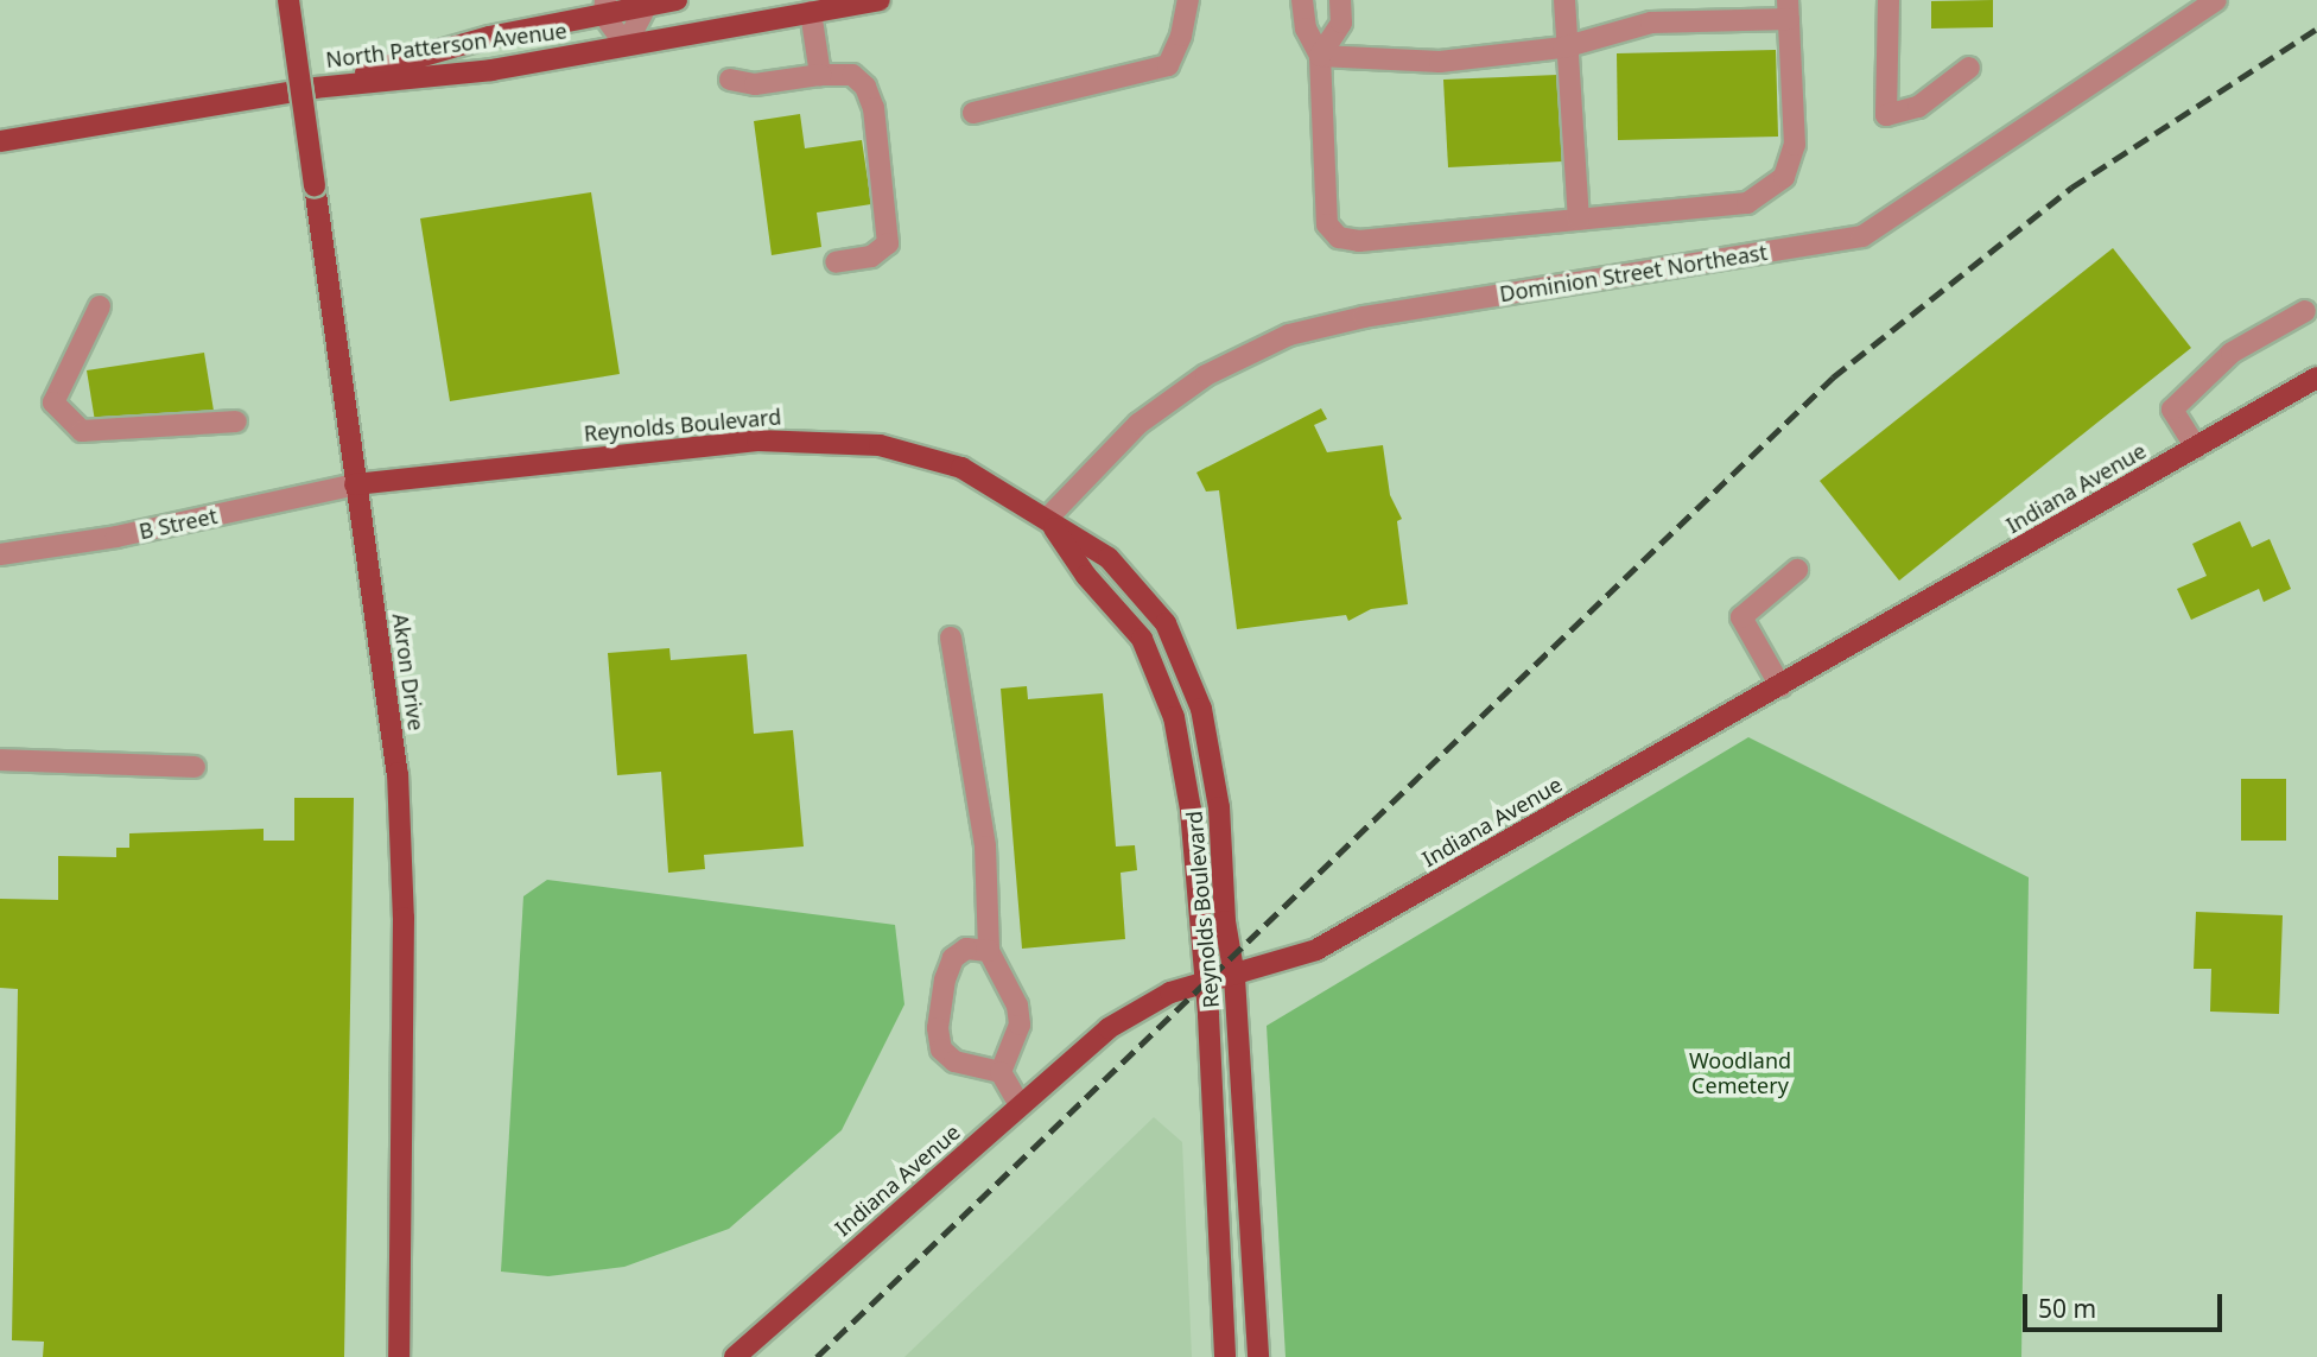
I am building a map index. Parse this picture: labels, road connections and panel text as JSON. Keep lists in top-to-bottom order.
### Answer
{
  "streets": {
    "main road": [
      "North Patterson Avenue",
      "Reynolds Boulevard",
      "Indiana Avenue",
      "Akron Drive"
    ],
    "street": ["Dominion Street Northeast", "B Street"]
  },
  "crossings": [
    ["Dominion Street Northeast", "Reynolds Boulevard"],
    ["Reynolds Boulevard", "Indiana Avenue"],
    ["Reynolds Boulevard", "B Street"],
    ["Reynolds Boulevard", "Akron Drive"],
    ["B Street", "Akron Drive"]
  ],
  "parks": ["Woodland Cemetery"],
  "scale_bar": "50 m"
}
